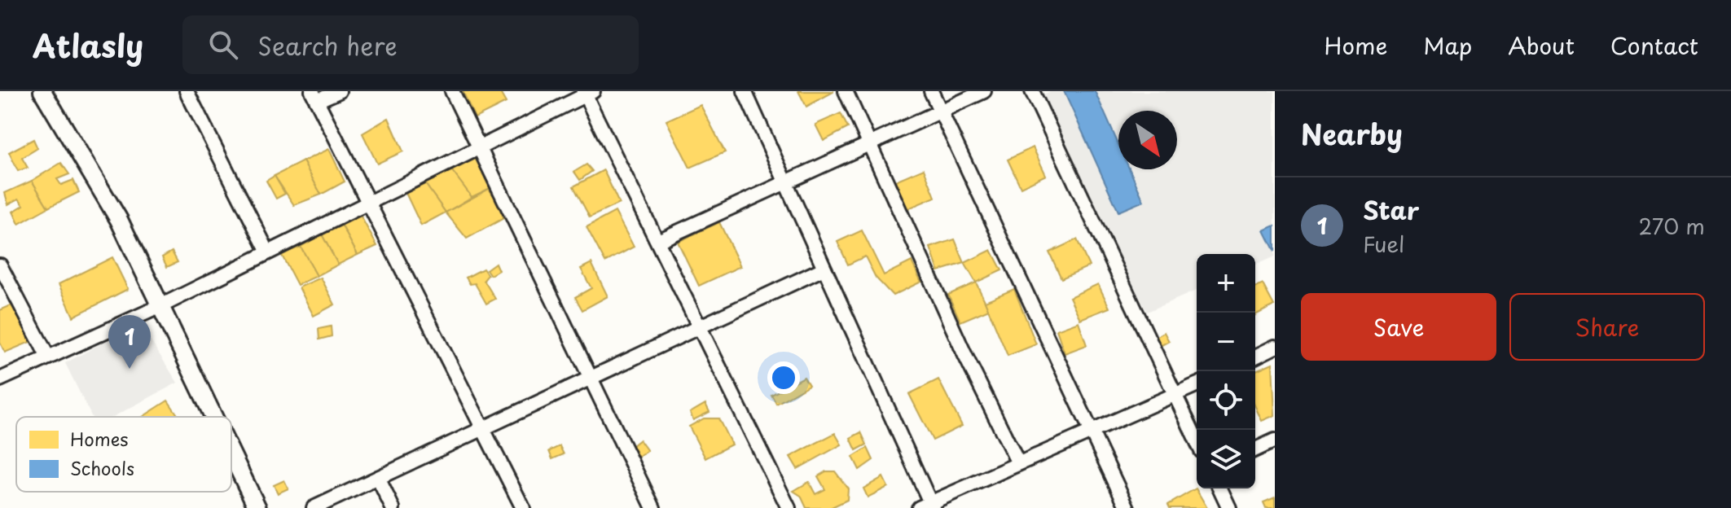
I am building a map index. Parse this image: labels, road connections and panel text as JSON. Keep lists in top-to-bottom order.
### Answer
{
  "legend": ["Homes", "Schools"],
  "north": "bottom right",
  "page": {
    "header": "Atlasly",
    "search": "Search here",
    "nav": [
      "Home",
      "Map",
      "About",
      "Contact"
    ],
    "heading": "Nearby",
    "list": [
      {
        "mark": "1",
        "name": "Star",
        "note": "Fuel",
        "value": "270 m"
      }
    ],
    "map_buttons": ["+", "−"],
    "buttons": ["Save", "Share"],
    "pins": "1"
  }
}
